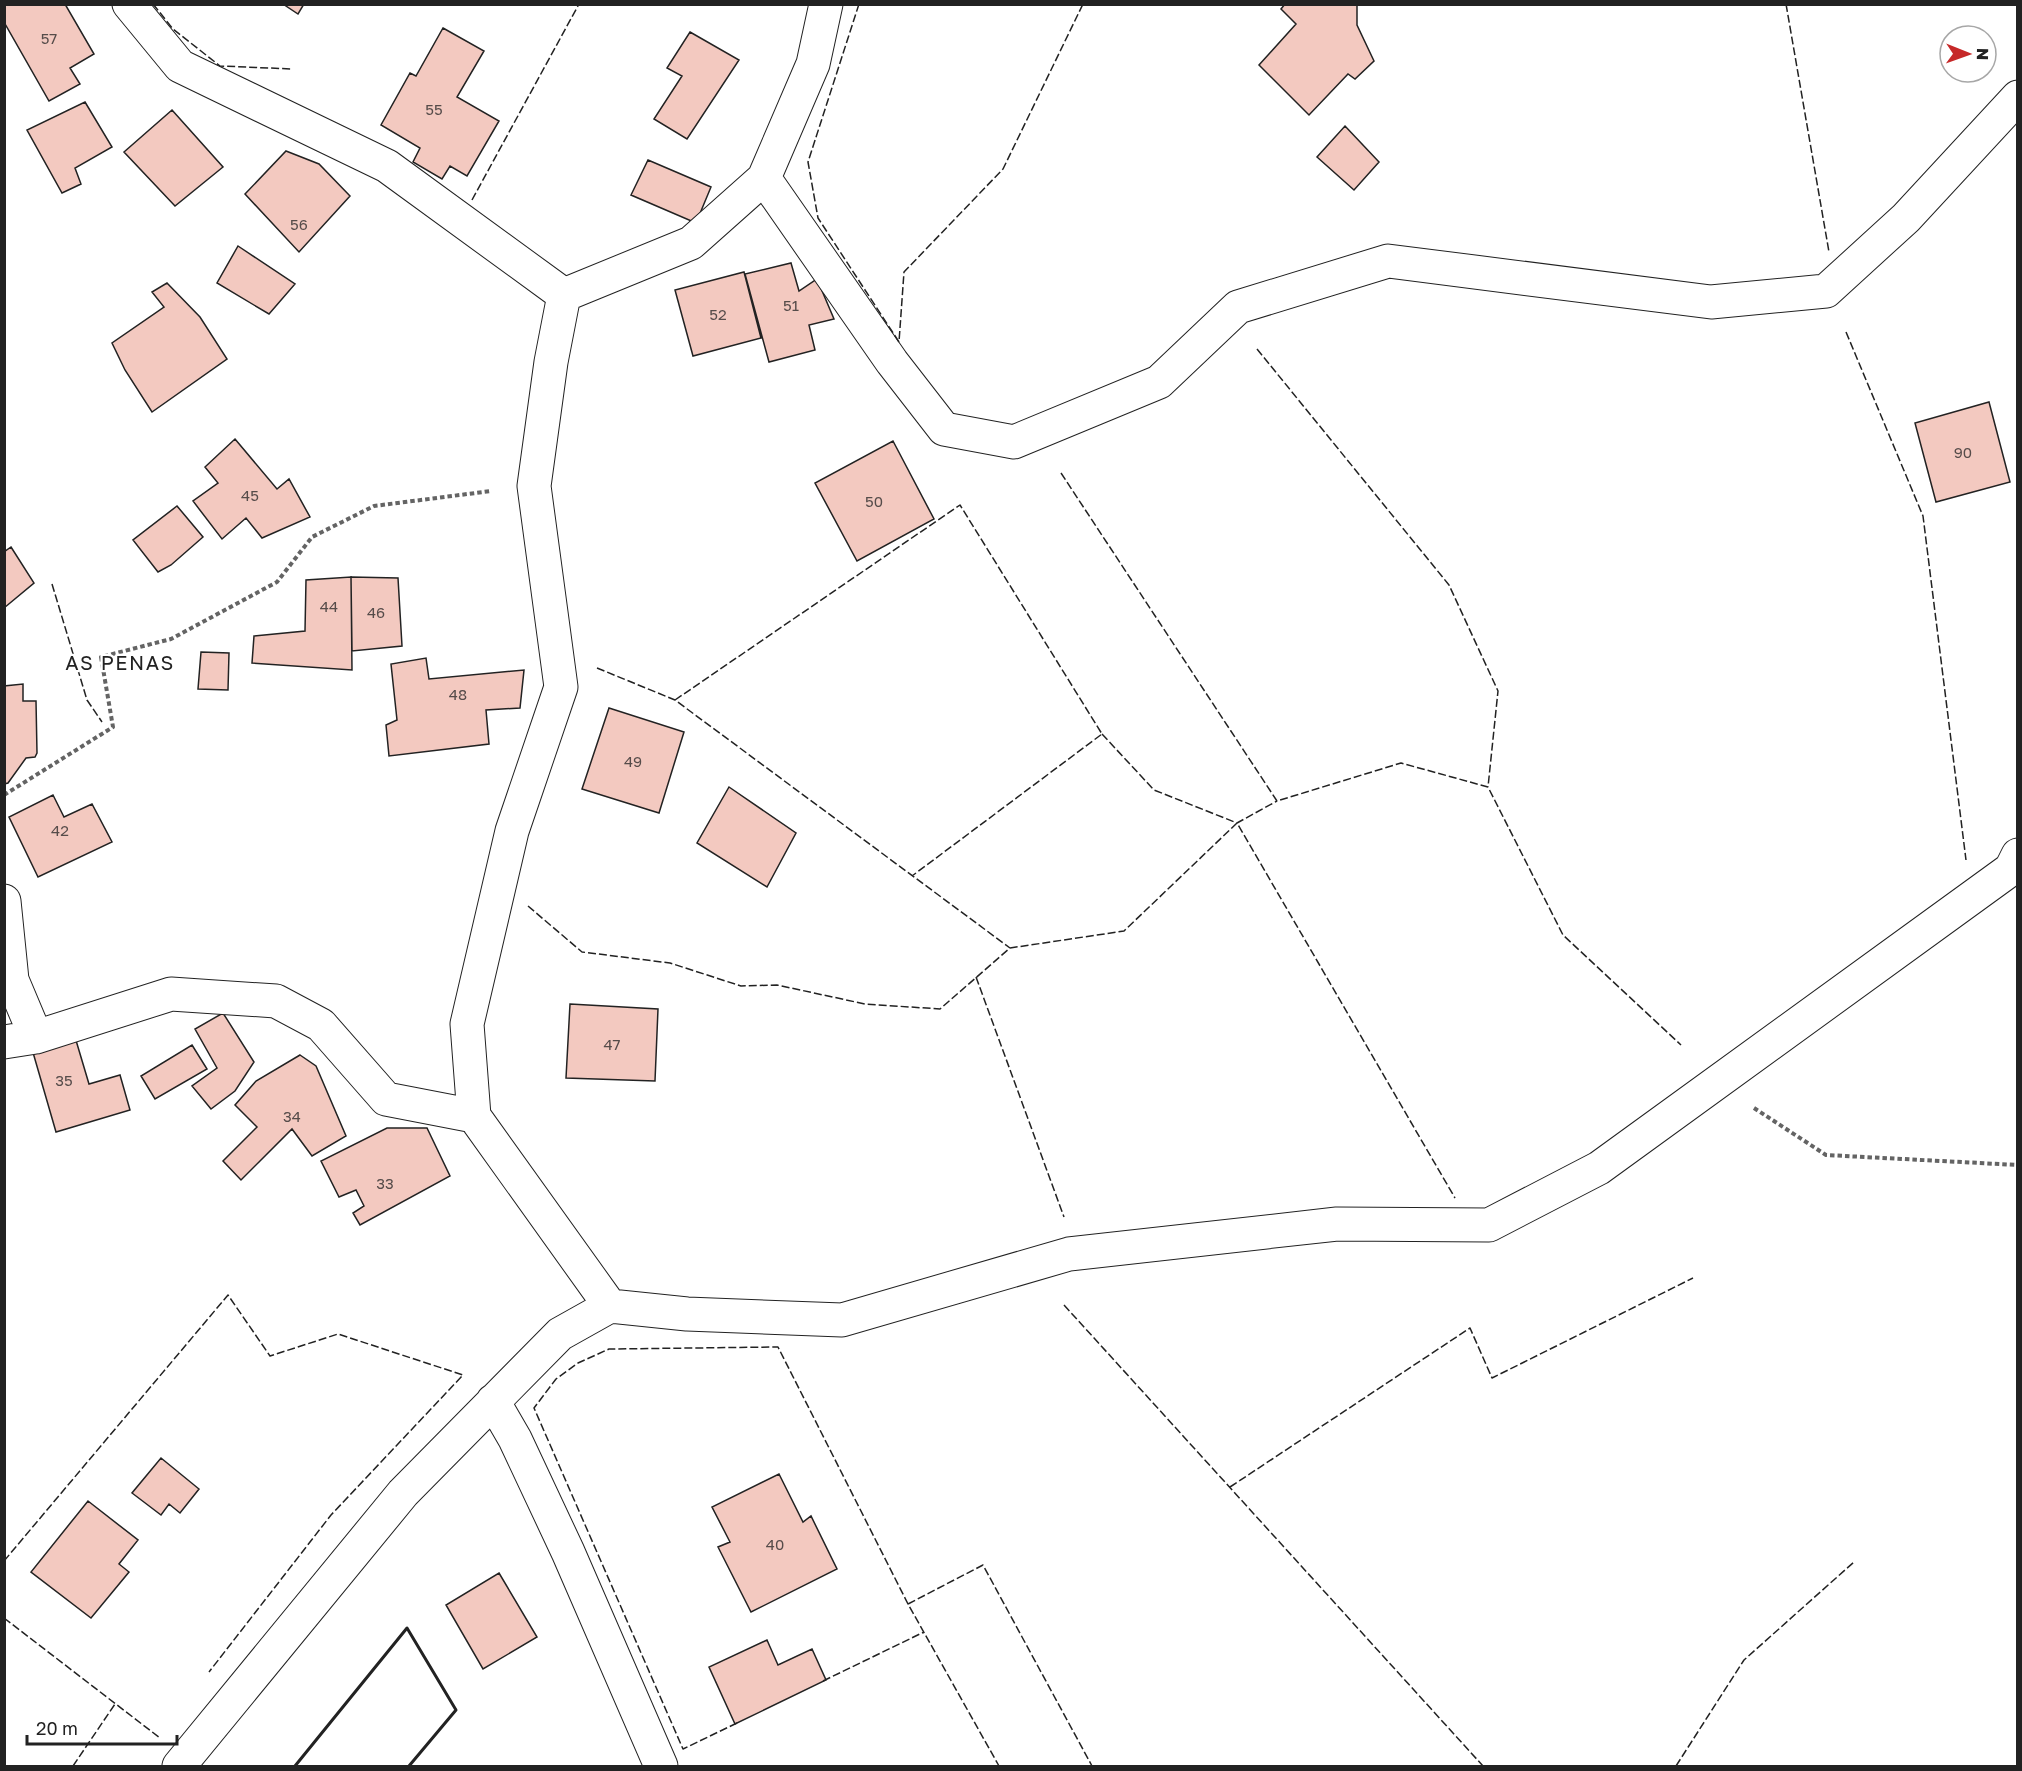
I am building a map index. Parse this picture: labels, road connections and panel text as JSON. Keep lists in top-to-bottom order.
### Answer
{
  "districts": ["AS PENAS"],
  "house_numbers": [
    "57",
    "55",
    "56",
    "51",
    "52",
    "90",
    "45",
    "50",
    "44",
    "46",
    "48",
    "49",
    "42",
    "47",
    "35",
    "34",
    "33",
    "40"
  ],
  "scale_bar": "20 m",
  "north": "right"
}
